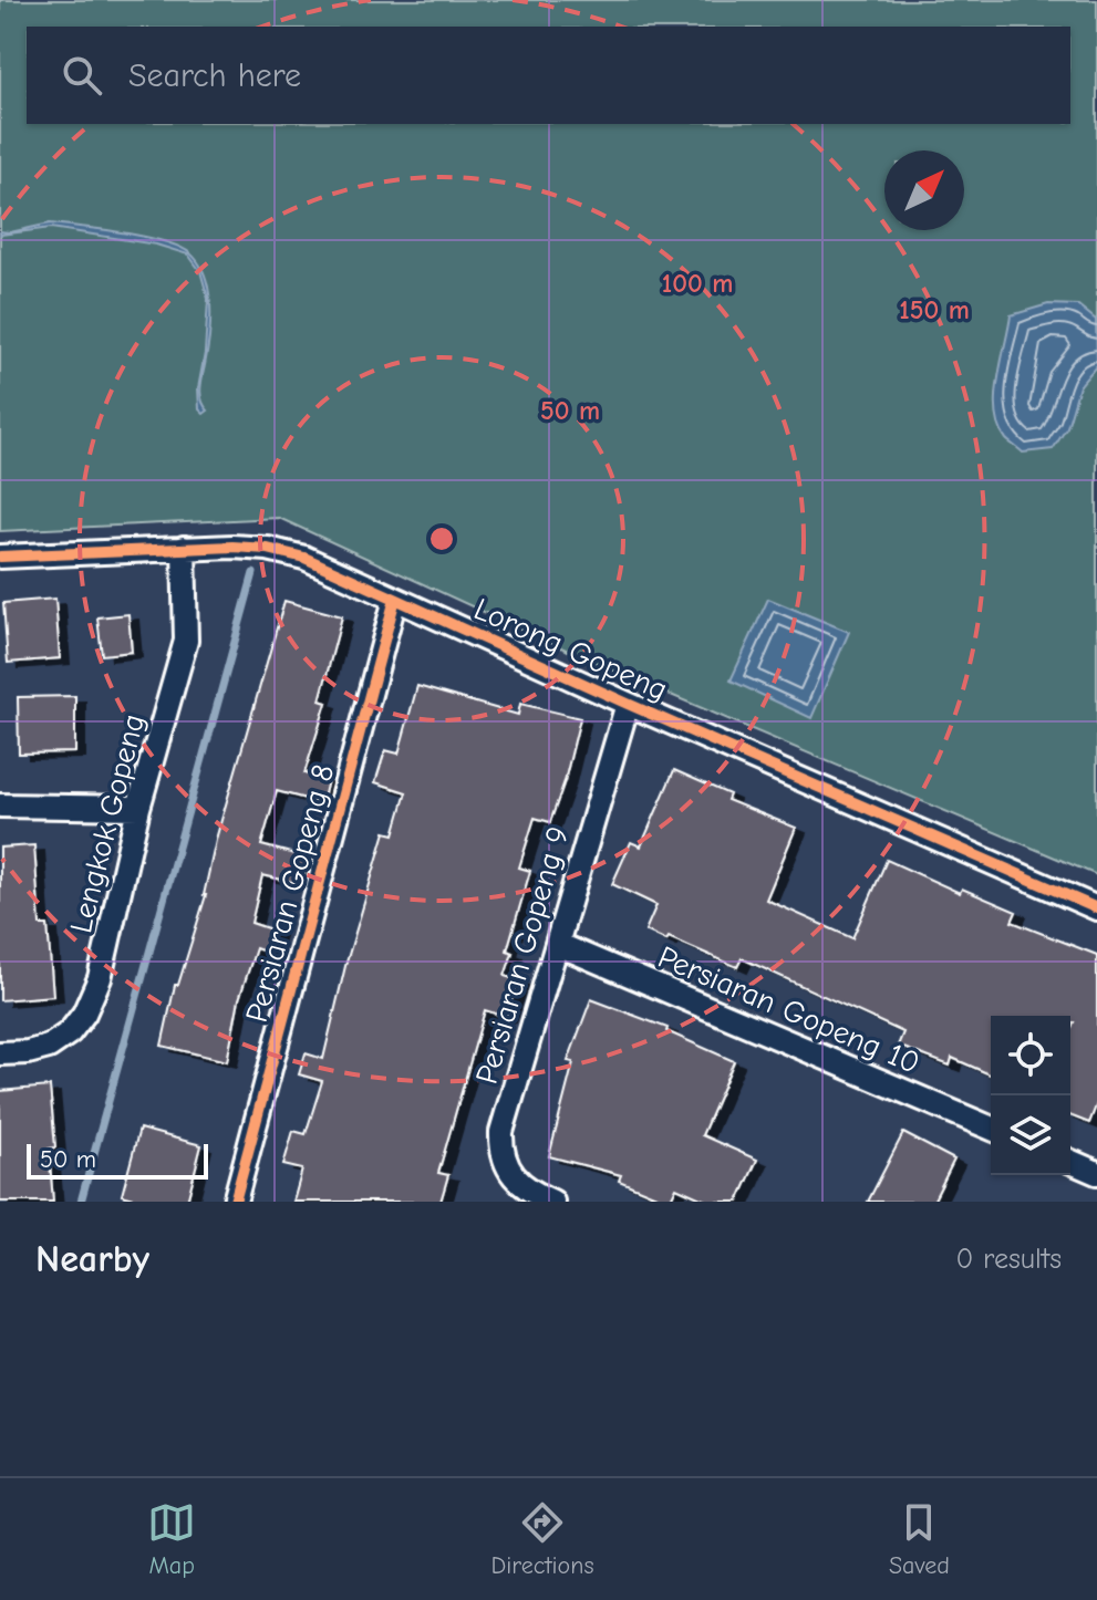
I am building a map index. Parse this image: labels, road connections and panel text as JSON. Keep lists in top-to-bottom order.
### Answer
{
  "streets": {
    "street": [
      "Lorong Gopeng",
      "Lengkok Gopeng",
      "Persiaran Gopeng 8",
      "Persiaran Gopeng 9",
      "Persiaran Gopeng 10"
    ]
  },
  "crossings": [
    ["Lorong Gopeng", "Lengkok Gopeng"],
    ["Lorong Gopeng", "Persiaran Gopeng 8"],
    ["Lorong Gopeng", "Persiaran Gopeng 9"],
    ["Persiaran Gopeng 9", "Persiaran Gopeng 10"]
  ],
  "scale_bar": "50 m",
  "north": "top right",
  "page": {
    "search": "Search here",
    "scale": "50 m",
    "heading": ["Nearby", "0 results"],
    "nav": ["Map", "Directions", "Saved"]
  },
  "rings": ["100 m", "150 m", "50 m"]
}
